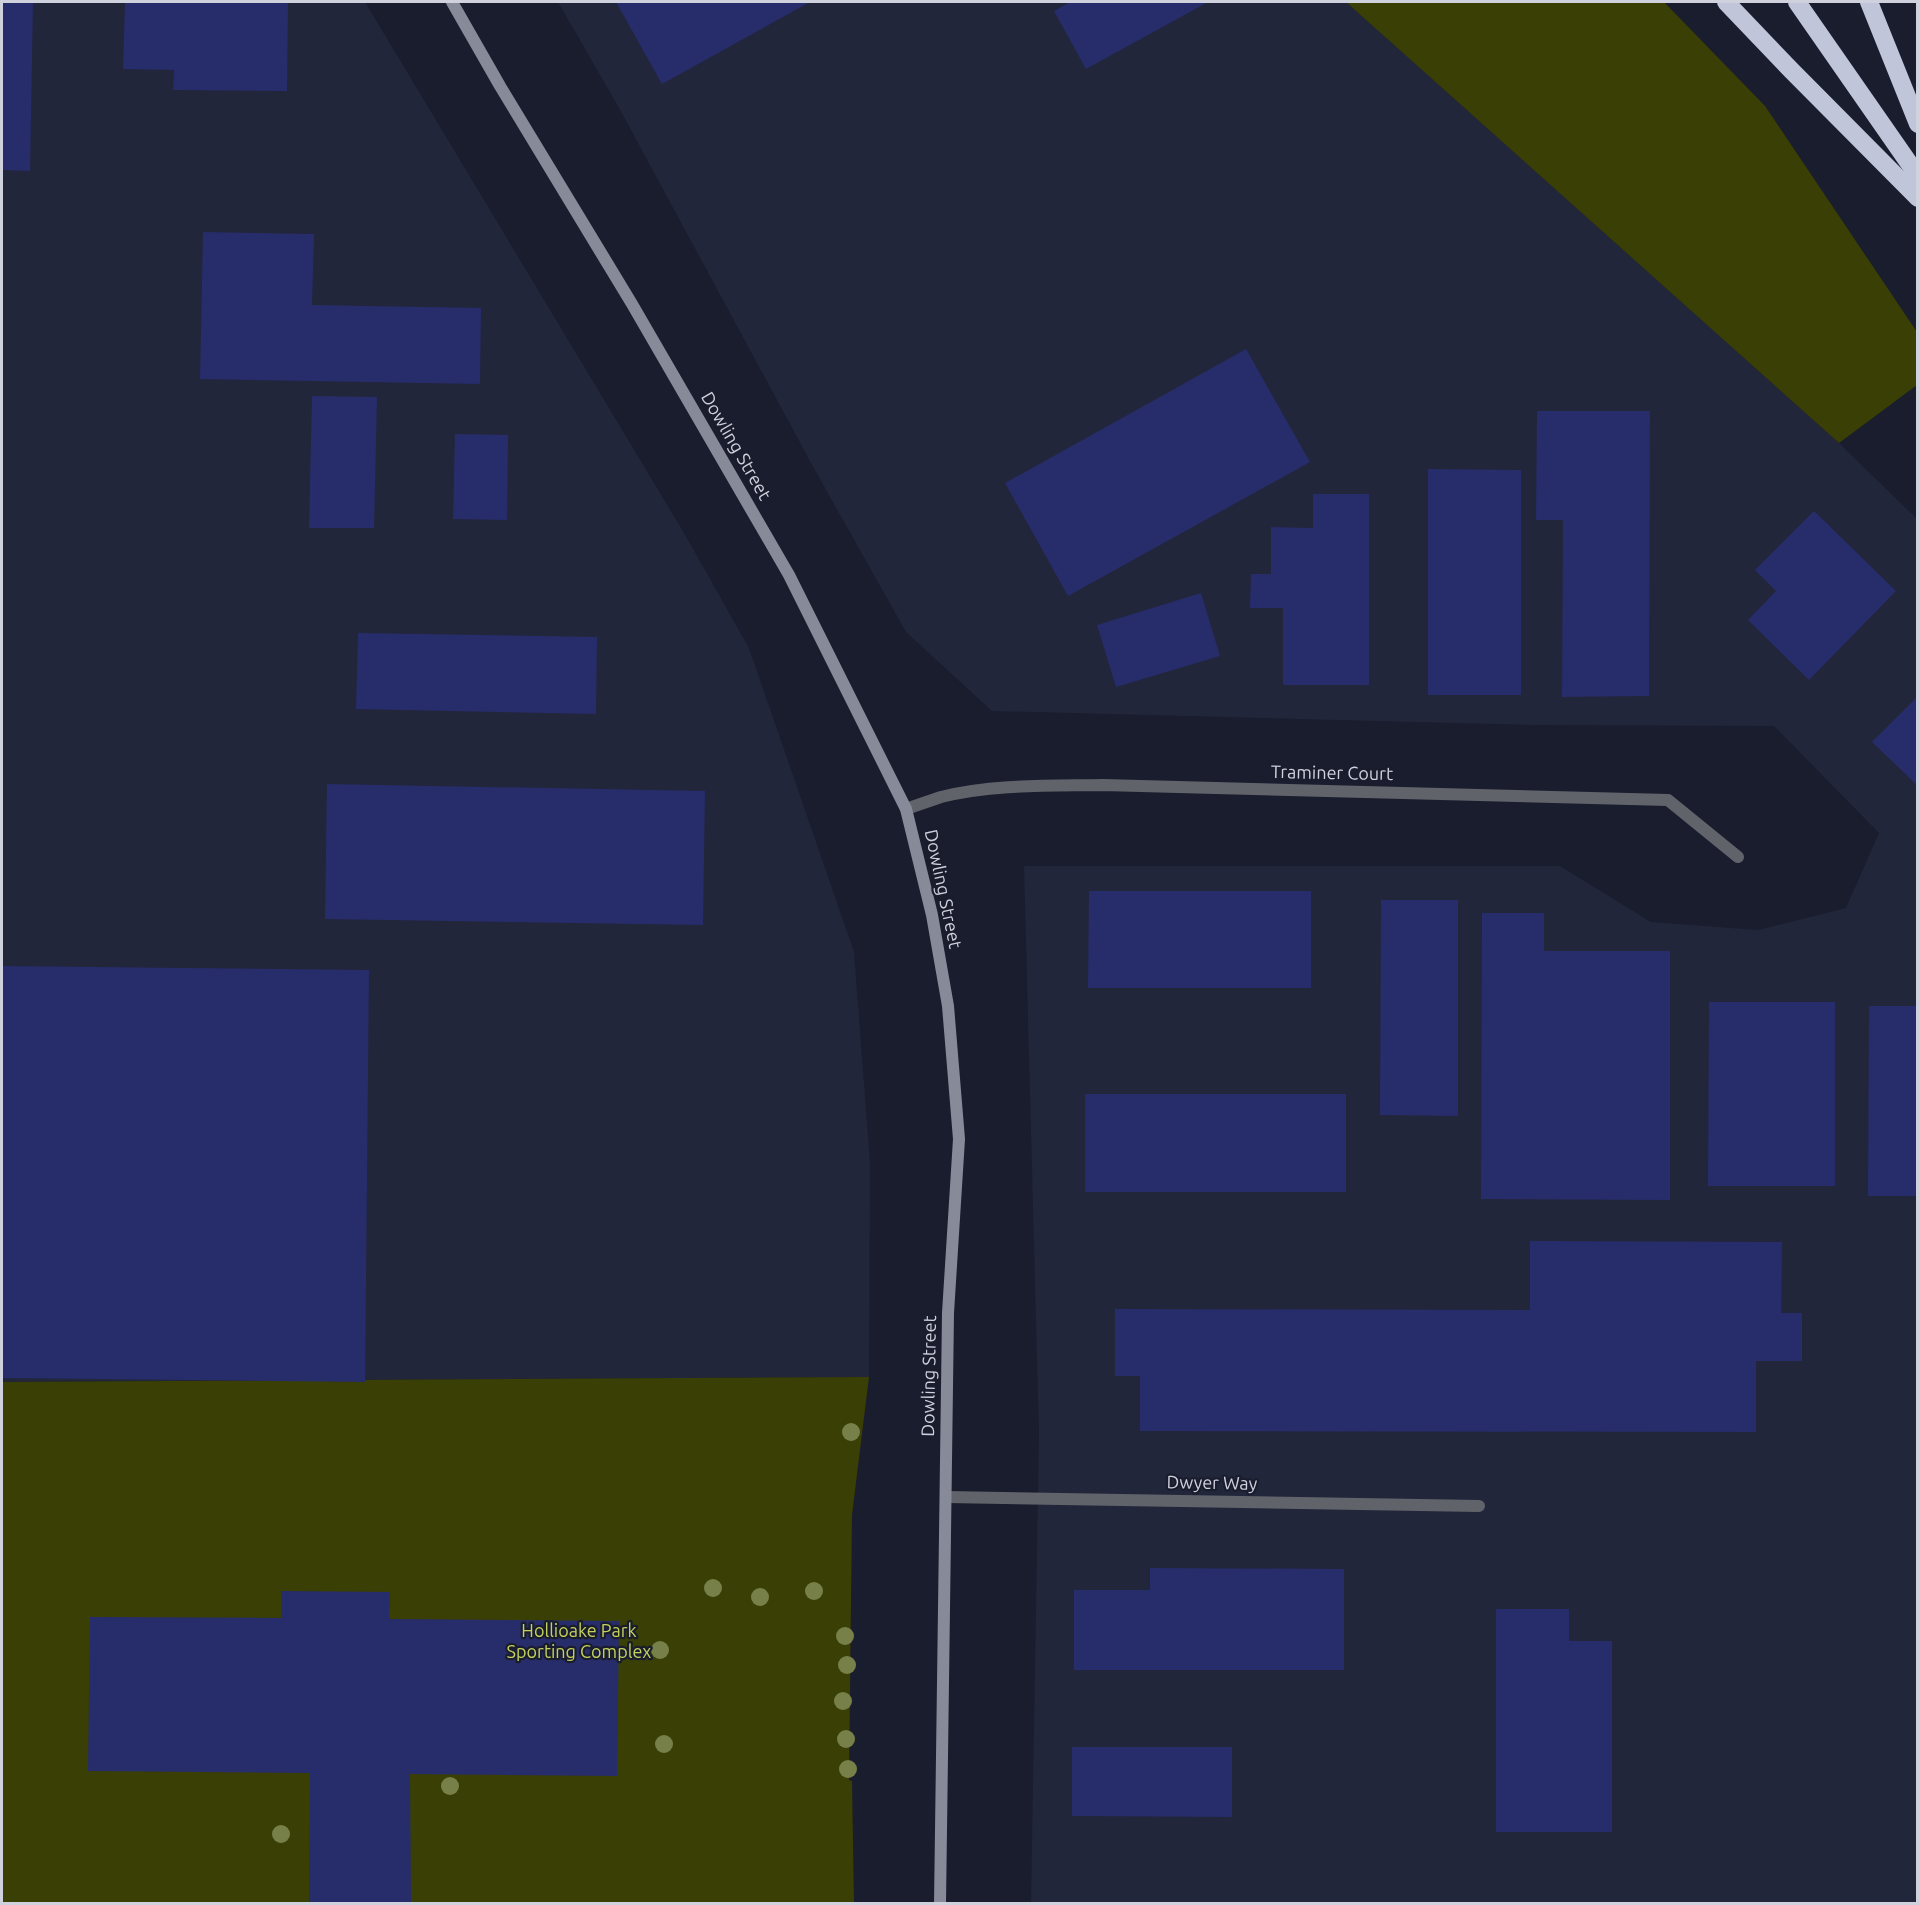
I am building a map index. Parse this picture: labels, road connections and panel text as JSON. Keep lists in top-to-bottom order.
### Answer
{
  "streets": {
    "street": ["Dowling Street", "Traminer Court", "Dwyer Way"]
  },
  "crossings": [
    ["Dowling Street", "Traminer Court"],
    ["Dowling Street", "Dwyer Way"]
  ],
  "parks": ["Hollioake Park Sporting Complex"]
}
